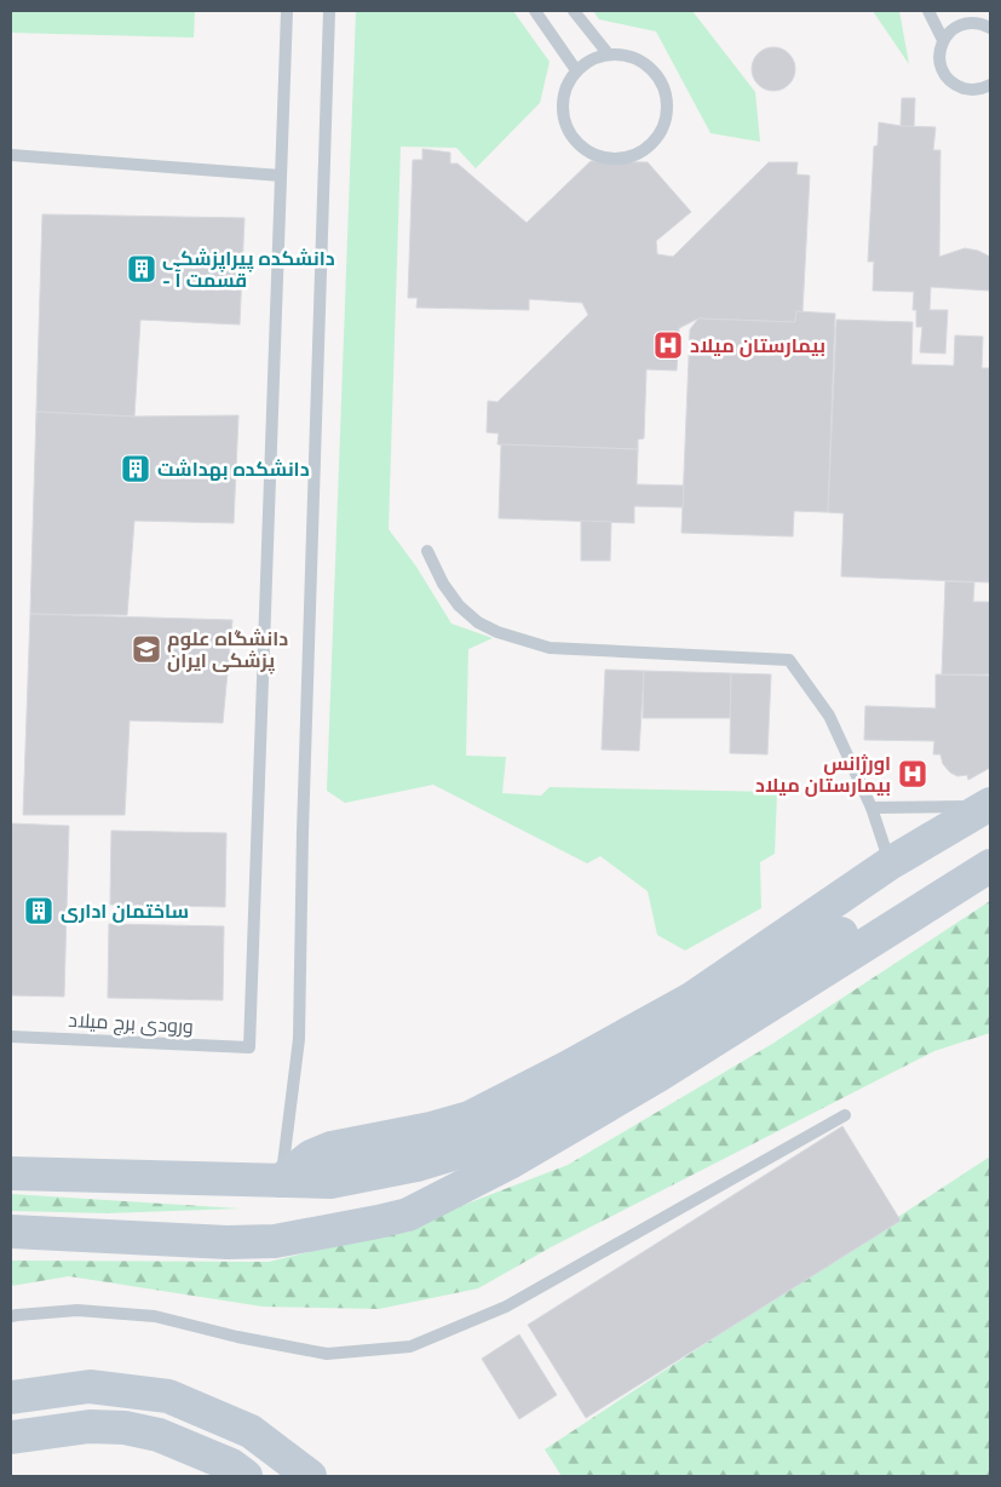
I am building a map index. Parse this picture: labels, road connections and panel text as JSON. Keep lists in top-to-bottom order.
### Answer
{
  "streets": {
    "lane": ["ورودی برج میلاد"]
  },
  "places": {
    "building": ["دانشکده پیراپزشکی - قسمت آ", "دانشکده بهداشت", "ساختمان اداری"],
    "hospital": ["بیمارستان میلاد", "اورژانس بیمارستان میلاد"],
    "school or university": ["دانشگاه علوم پزشکی ایران"]
  }
}
